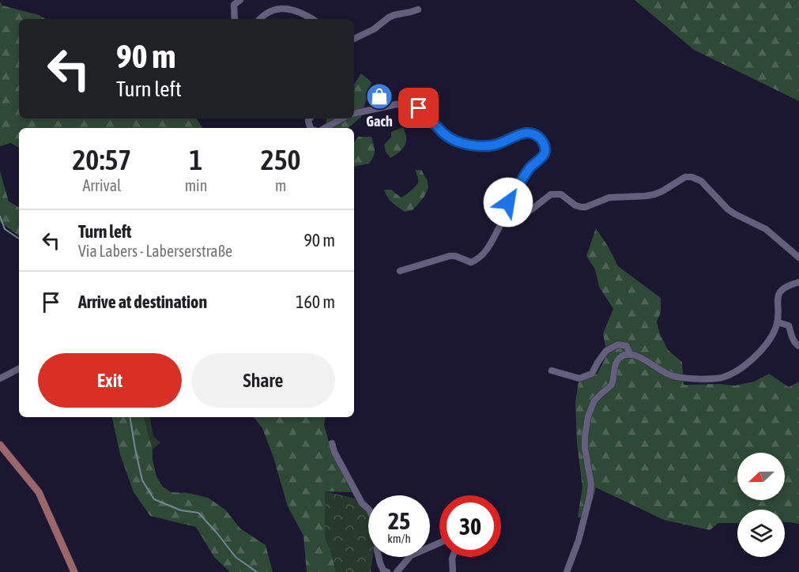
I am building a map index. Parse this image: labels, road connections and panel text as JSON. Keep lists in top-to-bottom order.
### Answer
{
  "places": {
    "shop": ["Gach"]
  },
  "north": "left",
  "page": {
    "turn": ["90 m", "Turn left"],
    "eta": [
      "20:57",
      "Arrival",
      "1",
      "min",
      "250",
      "m"
    ],
    "list": [
      {
        "name": "Turn left",
        "note": "Via Labers - Laberserstraße",
        "value": "90 m"
      },
      {
        "name": "Arrive at destination",
        "value": "160 m"
      }
    ],
    "buttons": ["Exit", "Share"],
    "speed": "25 km/h",
    "limit": "30"
  }
}
